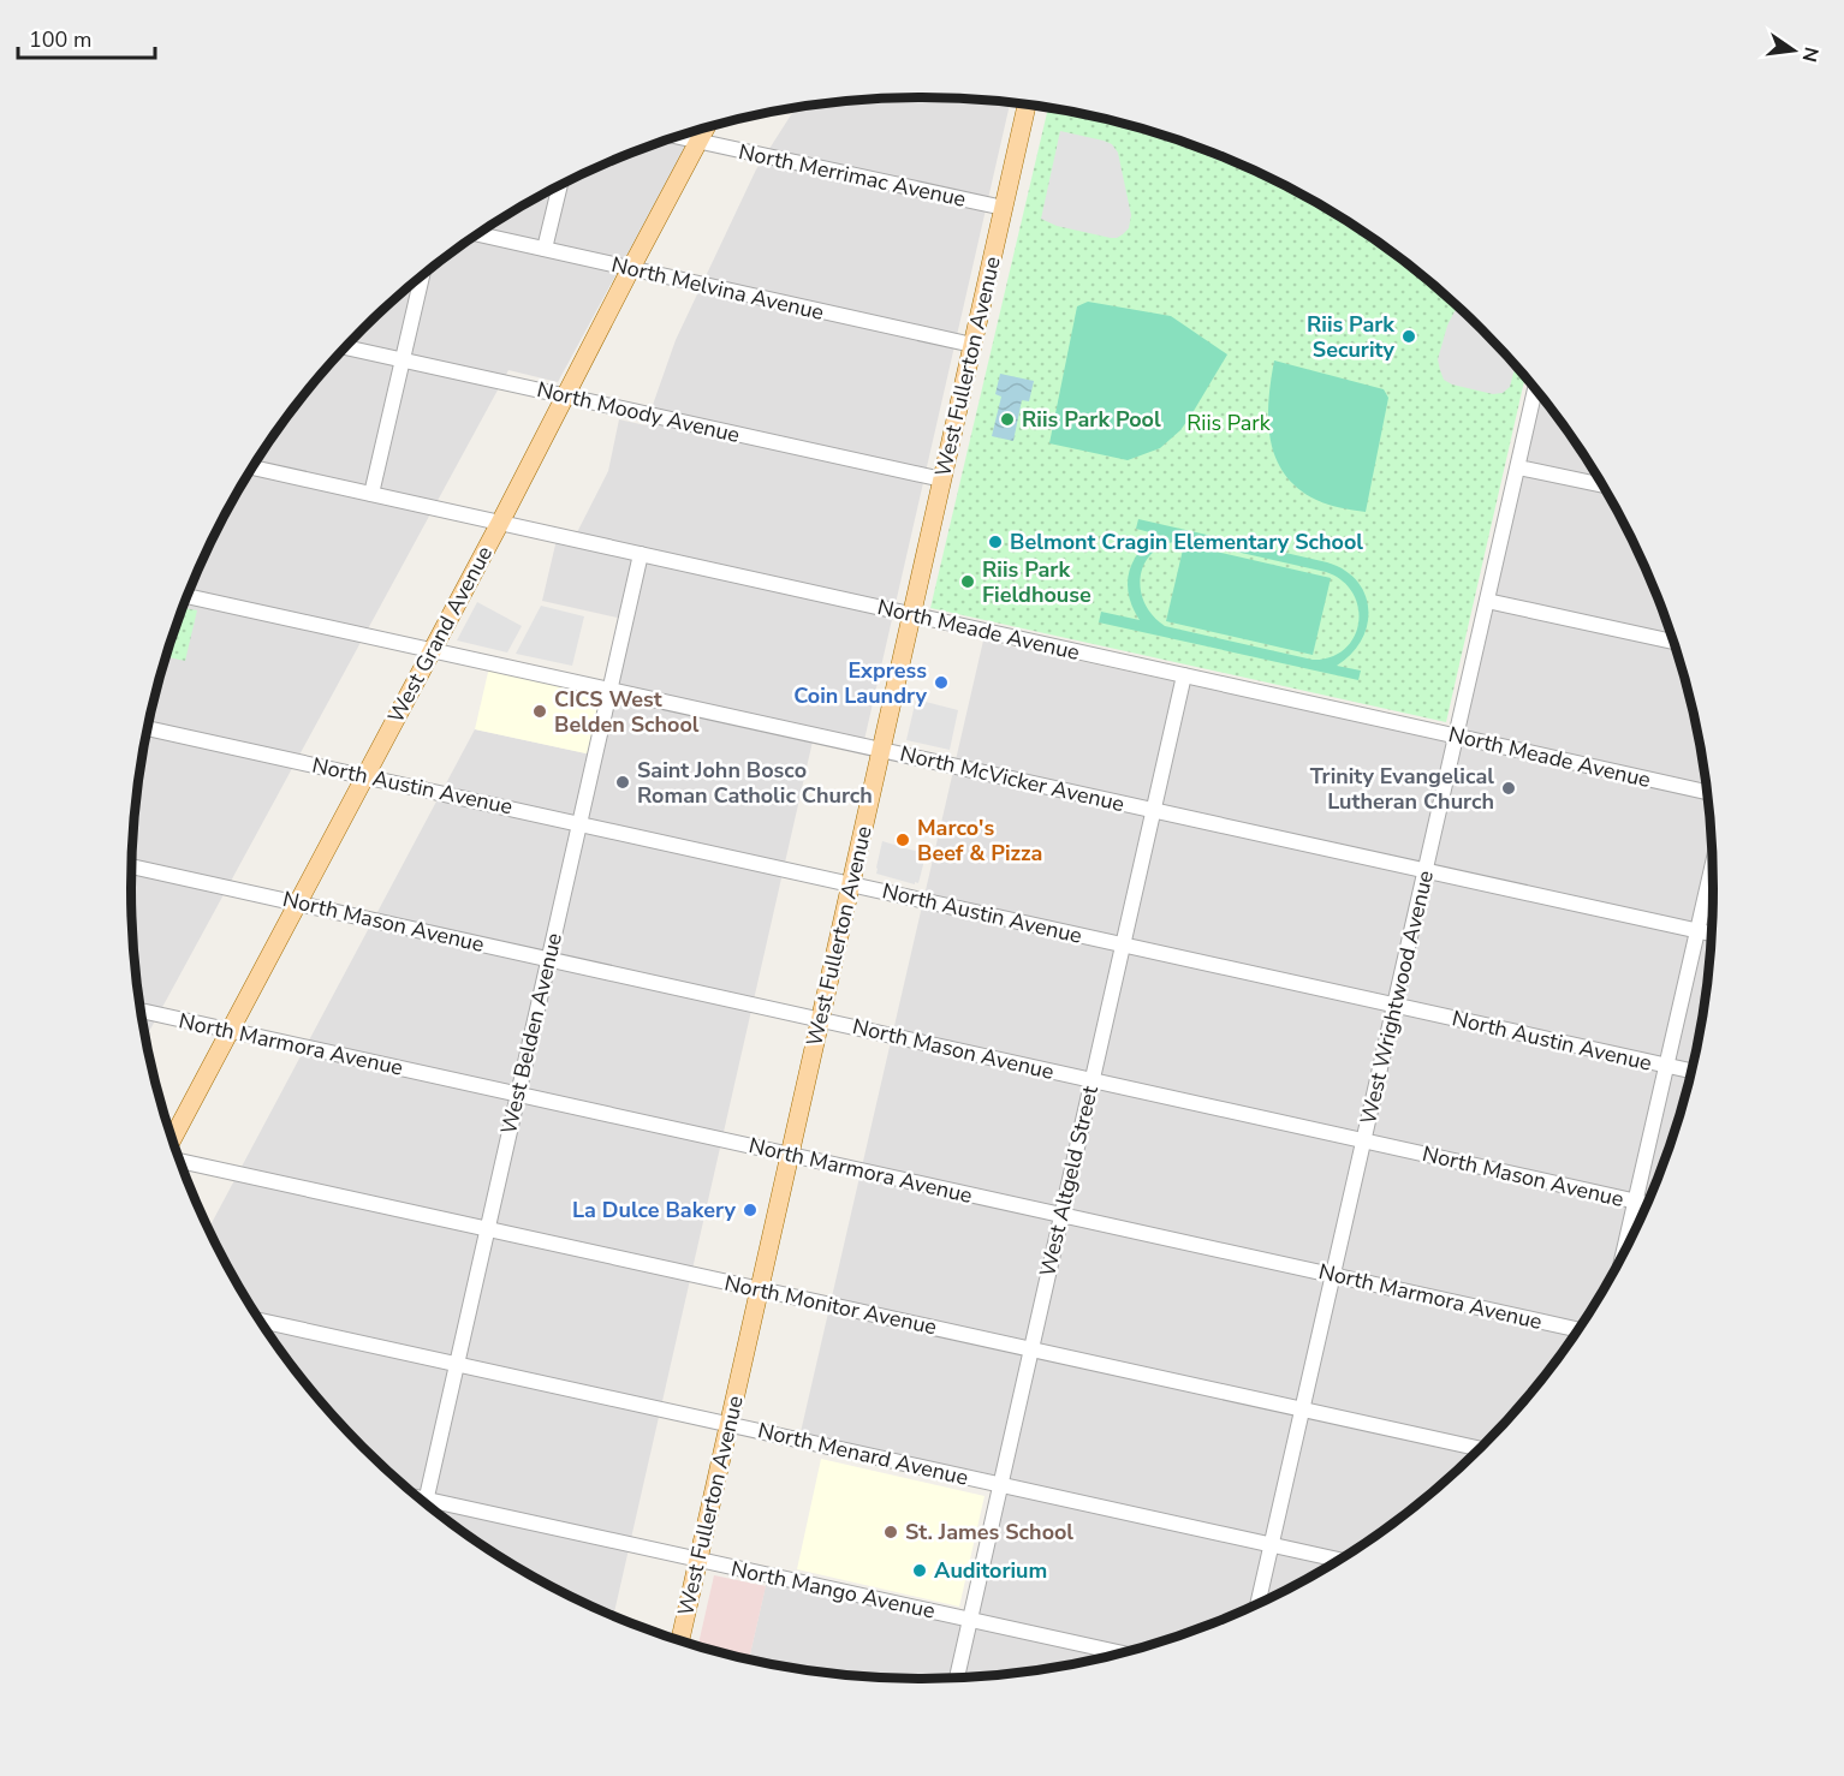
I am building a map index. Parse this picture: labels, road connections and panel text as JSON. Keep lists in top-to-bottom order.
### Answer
{
  "streets": {
    "main road": ["West Fullerton Avenue", "West Grand Avenue"],
    "street": [
      "North Merrimac Avenue",
      "North Melvina Avenue",
      "North Moody Avenue",
      "North Meade Avenue",
      "North McVicker Avenue",
      "North Austin Avenue",
      "North Mason Avenue",
      "West Wrightwood Avenue",
      "West Belden Avenue",
      "North Marmora Avenue",
      "West Altgeld Street",
      "North Monitor Avenue",
      "North Menard Avenue",
      "North Mango Avenue"
    ]
  },
  "crossings": [
    ["North Merrimac Avenue", "West Fullerton Avenue"],
    ["North Merrimac Avenue", "West Grand Avenue"],
    ["North Melvina Avenue", "West Fullerton Avenue"],
    ["North Melvina Avenue", "West Grand Avenue"],
    ["West Fullerton Avenue", "North Moody Avenue"],
    ["West Fullerton Avenue", "North Meade Avenue"],
    ["West Fullerton Avenue", "North McVicker Avenue"],
    ["West Fullerton Avenue", "North Austin Avenue"],
    ["West Fullerton Avenue", "North Mason Avenue"],
    ["West Fullerton Avenue", "North Marmora Avenue"],
    ["West Fullerton Avenue", "North Monitor Avenue"],
    ["West Fullerton Avenue", "North Menard Avenue"],
    ["West Fullerton Avenue", "North Mango Avenue"],
    ["North Moody Avenue", "West Grand Avenue"],
    ["North Meade Avenue", "West Grand Avenue"],
    ["North Meade Avenue", "West Wrightwood Avenue"],
    ["North Meade Avenue", "West Belden Avenue"],
    ["North Meade Avenue", "West Altgeld Street"],
    ["West Grand Avenue", "North McVicker Avenue"],
    ["West Grand Avenue", "North Austin Avenue"],
    ["West Grand Avenue", "North Mason Avenue"],
    ["West Grand Avenue", "North Marmora Avenue"],
    ["North McVicker Avenue", "West Wrightwood Avenue"],
    ["North McVicker Avenue", "West Belden Avenue"],
    ["North McVicker Avenue", "West Altgeld Street"],
    ["North Austin Avenue", "West Wrightwood Avenue"],
    ["North Austin Avenue", "West Belden Avenue"],
    ["North Austin Avenue", "West Altgeld Street"],
    ["North Mason Avenue", "West Wrightwood Avenue"],
    ["North Mason Avenue", "West Belden Avenue"],
    ["North Mason Avenue", "West Altgeld Street"],
    ["West Wrightwood Avenue", "North Marmora Avenue"],
    ["West Wrightwood Avenue", "North Monitor Avenue"],
    ["West Wrightwood Avenue", "North Menard Avenue"],
    ["West Belden Avenue", "North Marmora Avenue"],
    ["West Belden Avenue", "North Monitor Avenue"],
    ["West Belden Avenue", "North Menard Avenue"],
    ["North Marmora Avenue", "West Altgeld Street"],
    ["West Altgeld Street", "North Monitor Avenue"],
    ["West Altgeld Street", "North Menard Avenue"],
    ["West Altgeld Street", "North Mango Avenue"]
  ],
  "parks": ["Riis Park"],
  "places": [
    "Riis Park Security",
    "Riis Park Pool",
    "Belmont Cragin Elementary School",
    "Riis Park Fieldhouse",
    "Express Coin Laundry",
    "CICS West Belden School",
    "Saint John Bosco Roman Catholic Church",
    "Trinity Evangelical Lutheran Church",
    "Marco's Beef & Pizza",
    "La Dulce Bakery",
    "St. James School",
    "Auditorium"
  ],
  "scale_bar": "100 m",
  "north": "right"
}
